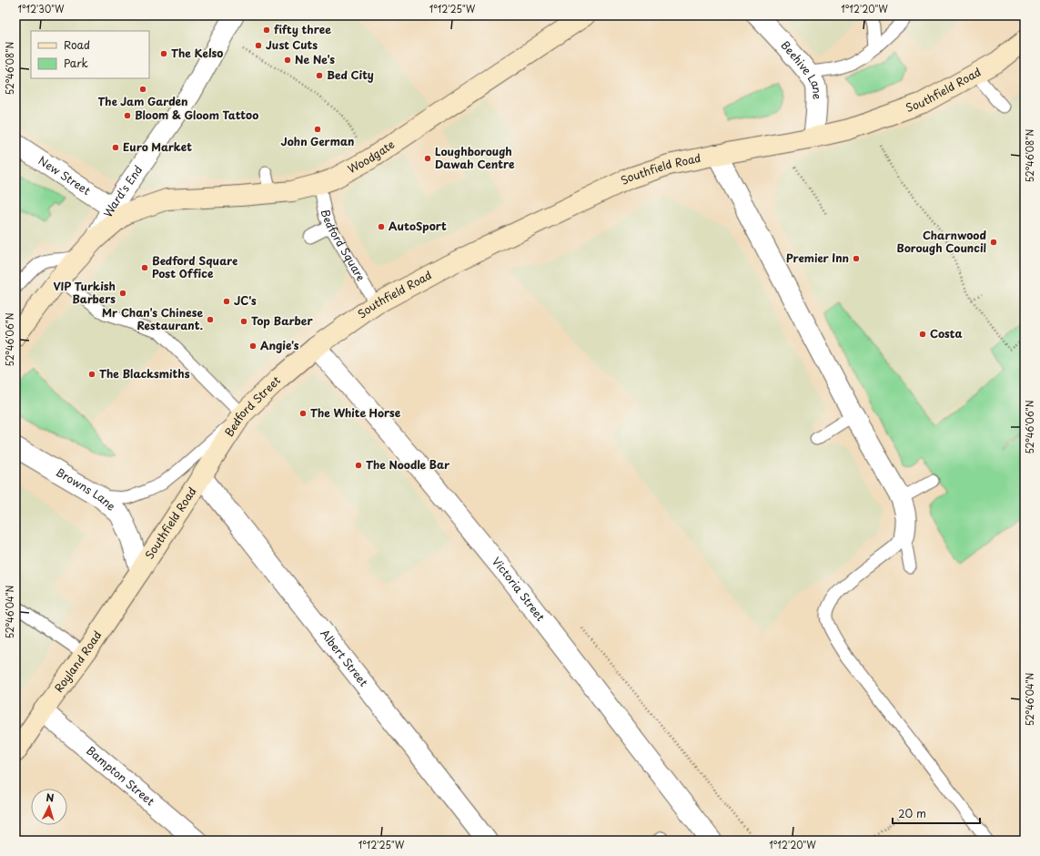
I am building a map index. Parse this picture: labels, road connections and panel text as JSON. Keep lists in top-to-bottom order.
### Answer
{
  "streets": {
    "main road": [
      "Southfield Road",
      "Woodgate",
      "Ward's End",
      "Bedford Street",
      "Royland Road"
    ],
    "street": [
      "Beehive Lane",
      "New Street",
      "Browns Lane",
      "Victoria Street",
      "Albert Street",
      "Bampton Street"
    ],
    "lane": ["Bedford Square"]
  },
  "crossings": [
    ["Beehive Lane", "Southfield Road"],
    ["Southfield Road", "Bedford Square"],
    ["Southfield Road", "Bedford Street"],
    ["Southfield Road", "Browns Lane"],
    ["Southfield Road", "Victoria Street"],
    ["Southfield Road", "Albert Street"],
    ["Southfield Road", "Royland Road"],
    ["Woodgate", "New Street"],
    ["Woodgate", "Ward's End"],
    ["Woodgate", "Bedford Square"],
    ["New Street", "Ward's End"],
    ["Bedford Street", "Victoria Street"],
    ["Bedford Street", "Albert Street"],
    ["Browns Lane", "Royland Road"],
    ["Royland Road", "Bampton Street"]
  ],
  "places": [
    "fifty three",
    "Just Cuts",
    "The Kelso",
    "Ne Ne's",
    "Bed City",
    "The Jam Garden",
    "Bloom & Gloom Tattoo",
    "John German",
    "Euro Market",
    "Loughborough Dawah Centre",
    "AutoSport",
    "Charnwood Borough Council",
    "Premier Inn",
    "Bedford Square Post Office",
    "VIP Turkish Barbers",
    "JC's",
    "Mr Chan's Chinese Restaurant.",
    "Top Barber",
    "Costa",
    "Angie's",
    "The Blacksmiths",
    "The White Horse",
    "The Noodle Bar"
  ],
  "legend": ["Road", "Park"],
  "scale_bar": "20 m",
  "north": "top",
  "coordinates": [
    "1°12'30\"W",
    "1°12'25\"W",
    "1°12'20\"W",
    "52°46'08\"N",
    "52°46'06\"N",
    "52°46'04\"N"
  ]
}
